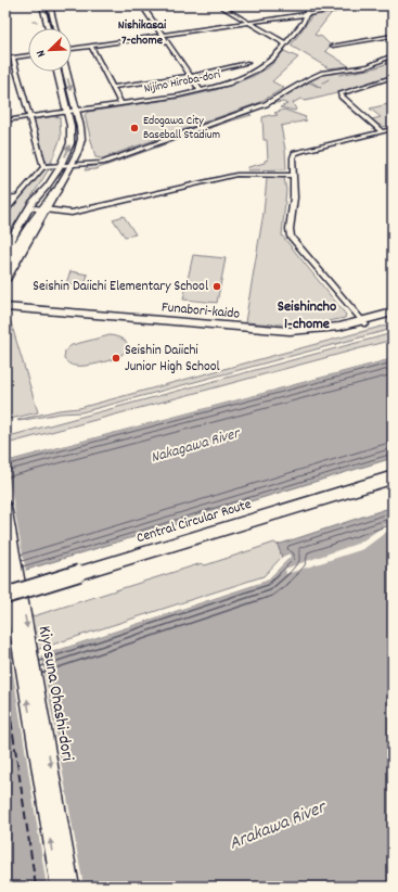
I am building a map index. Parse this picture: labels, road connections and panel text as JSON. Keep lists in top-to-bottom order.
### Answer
{
  "streets": {
    "highway": ["Central Circular Route"],
    "main road": ["Funabori-kaido", "Kiyosuna Ohashi-dori"],
    "street": ["Nijino Hiroba-dori"]
  },
  "districts": ["Nishikasai 7-chome", "Seishincho 1-chome"],
  "water": ["Nakagawa River", "Arakawa River"],
  "places": ["Edogawa City Baseball Stadium", "Seishin Daiichi Elementary School", "Seishin Daiichi Junior High School"],
  "north": "bottom left"
}
